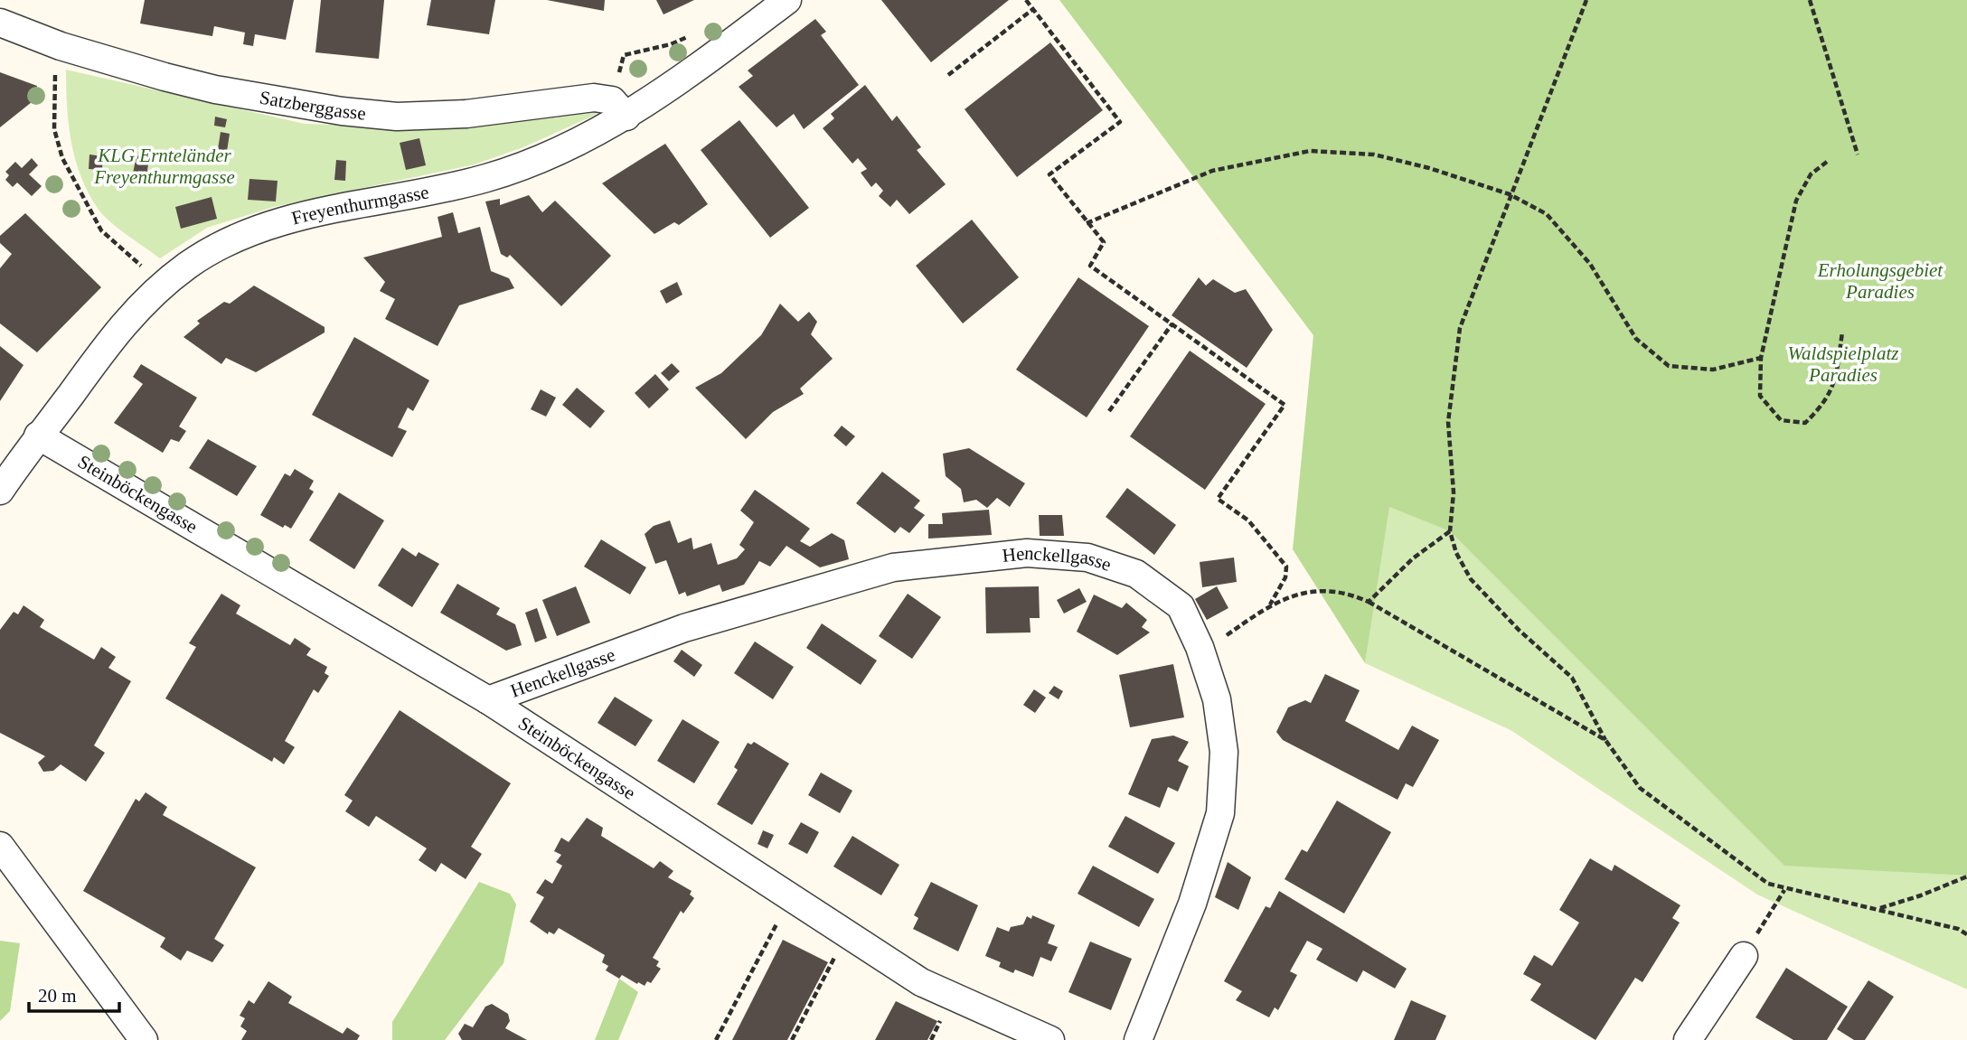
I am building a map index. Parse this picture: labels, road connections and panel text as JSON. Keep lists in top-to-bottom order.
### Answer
{
  "streets": {
    "street": [
      "Satzberggasse",
      "Freyenthurmgasse",
      "Steinböckengasse",
      "Henckellgasse"
    ]
  },
  "crossings": [
    ["Satzberggasse", "Freyenthurmgasse"],
    ["Freyenthurmgasse", "Steinböckengasse"],
    ["Steinböckengasse", "Henckellgasse"]
  ],
  "parks": ["KLG Ernteländer Freyenthurmgasse", "Erholungsgebiet Paradies", "Waldspielplatz Paradies"],
  "scale_bar": "20 m"
}
